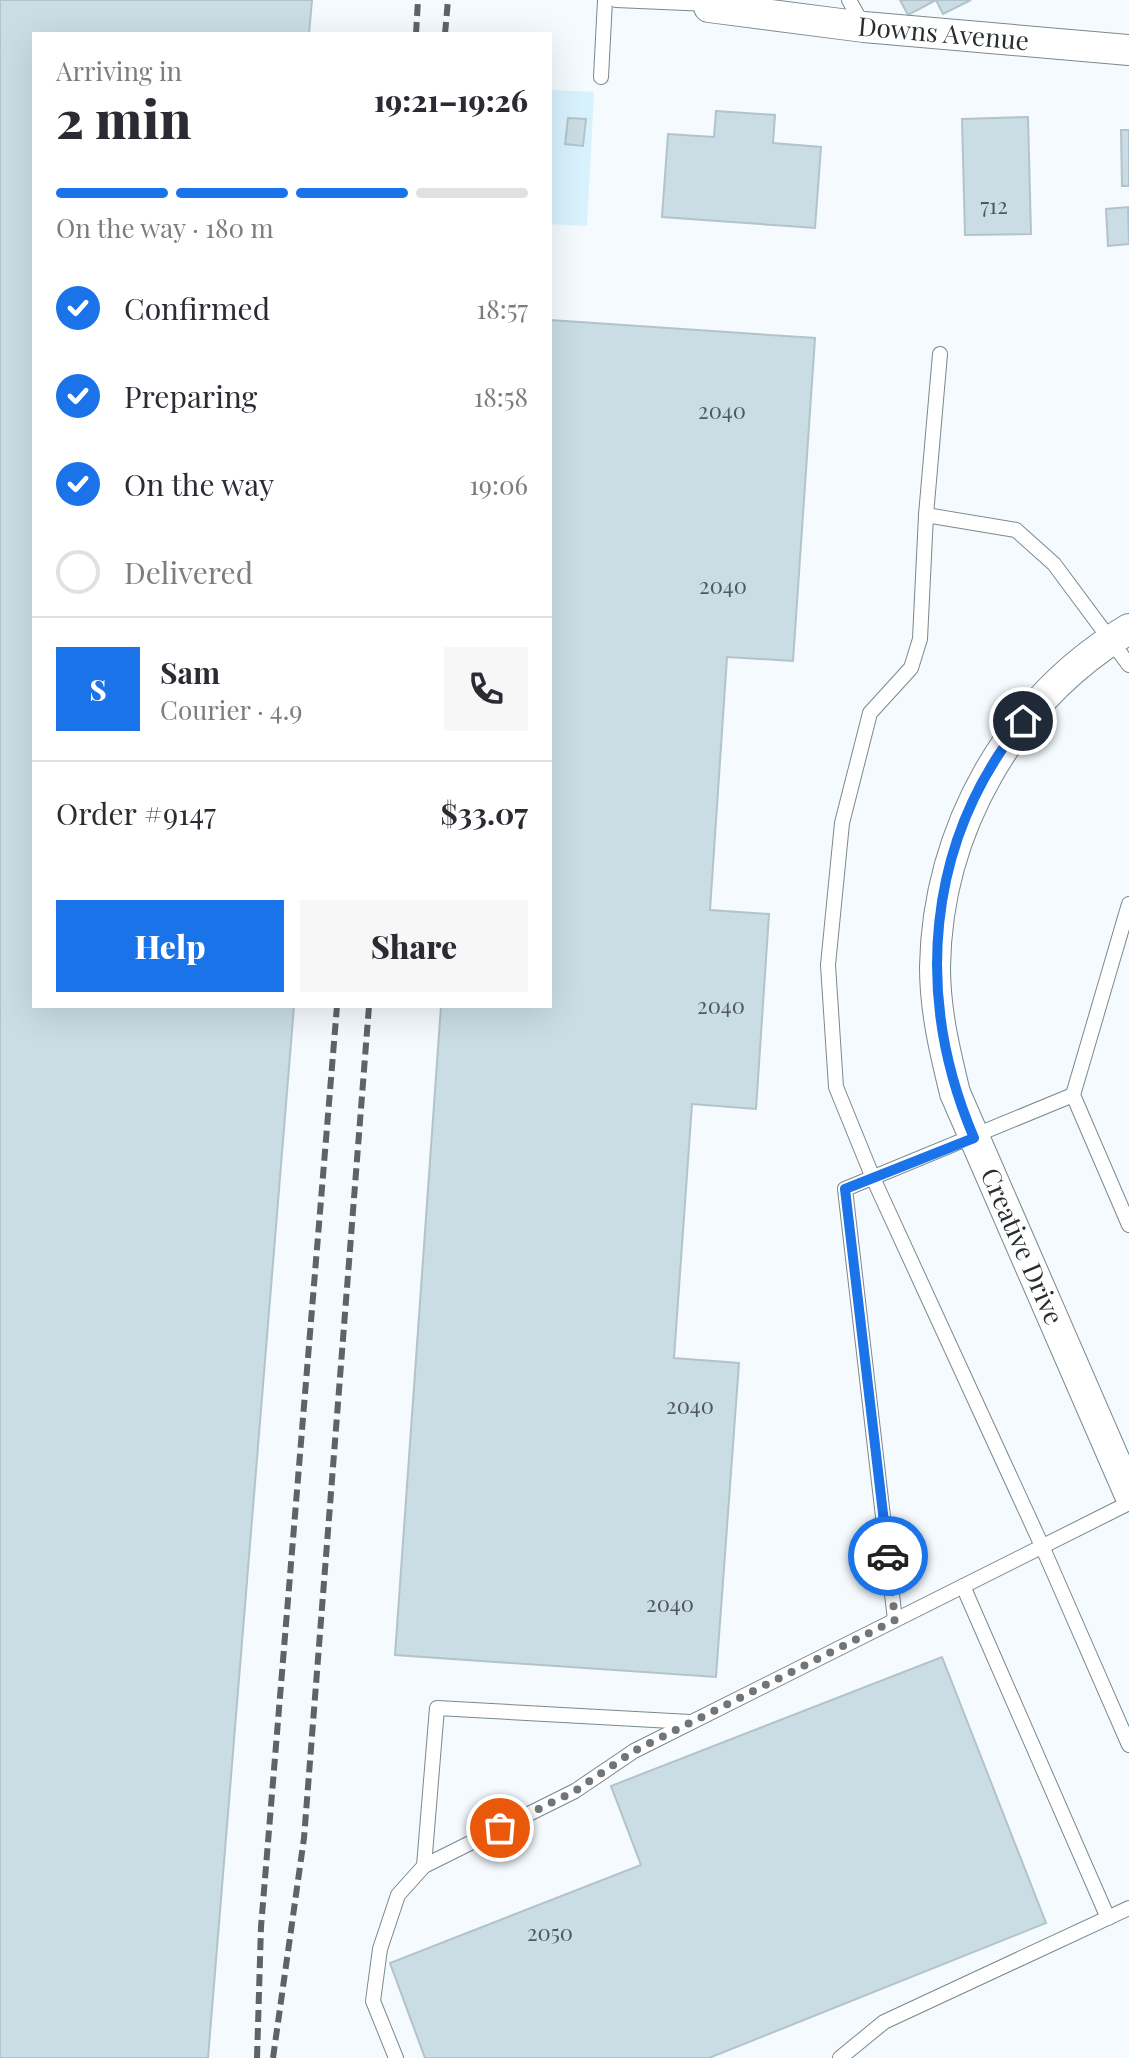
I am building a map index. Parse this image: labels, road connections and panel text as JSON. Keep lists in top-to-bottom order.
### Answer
{
  "streets": {
    "street": ["Downs Avenue", "Creative Drive"]
  },
  "house_numbers": [
    "712",
    "2040",
    "2040",
    "2040",
    "2040",
    "2040",
    "2050"
  ],
  "page": {
    "heading": ["2 min", "Arriving in", "19:21–19:26"],
    "panel": [
      "Sam",
      "Courier · 4.9",
      "Order #9147",
      "$33.07"
    ],
    "bar": "On the way · 180 m",
    "list": [
      ["Confirmed", "18:57"],
      ["Preparing", "18:58"],
      ["On the way", "19:06"],
      "Delivered"
    ],
    "round": "S",
    "buttons": ["Help", "Share"]
  }
}
